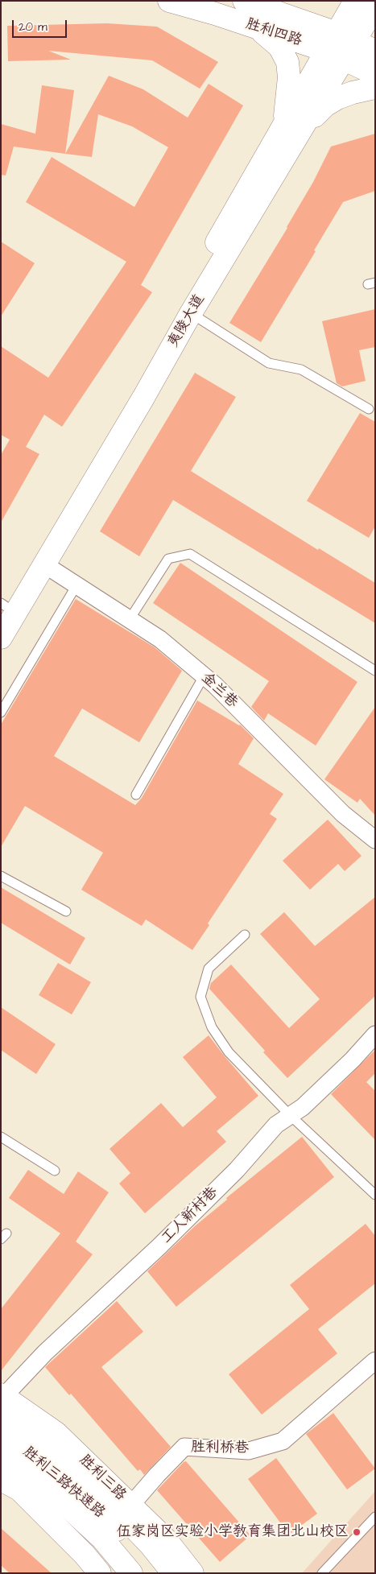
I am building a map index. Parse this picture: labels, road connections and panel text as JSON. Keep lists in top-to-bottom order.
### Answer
{
  "streets": {
    "main road": [
      "胜利四路",
      "夷陵大道",
      "胜利三路",
      "胜利三路快速路"
    ],
    "street": ["金兰巷", "工人新村巷", "胜利桥巷"]
  },
  "crossings": [
    ["胜利四路", "夷陵大道"],
    ["夷陵大道", "金兰巷"],
    ["工人新村巷", "胜利三路"],
    ["胜利桥巷", "胜利三路"]
  ],
  "places": ["伍家岗区实验小学教育集团北山校区"],
  "scale_bar": "20 m"
}
